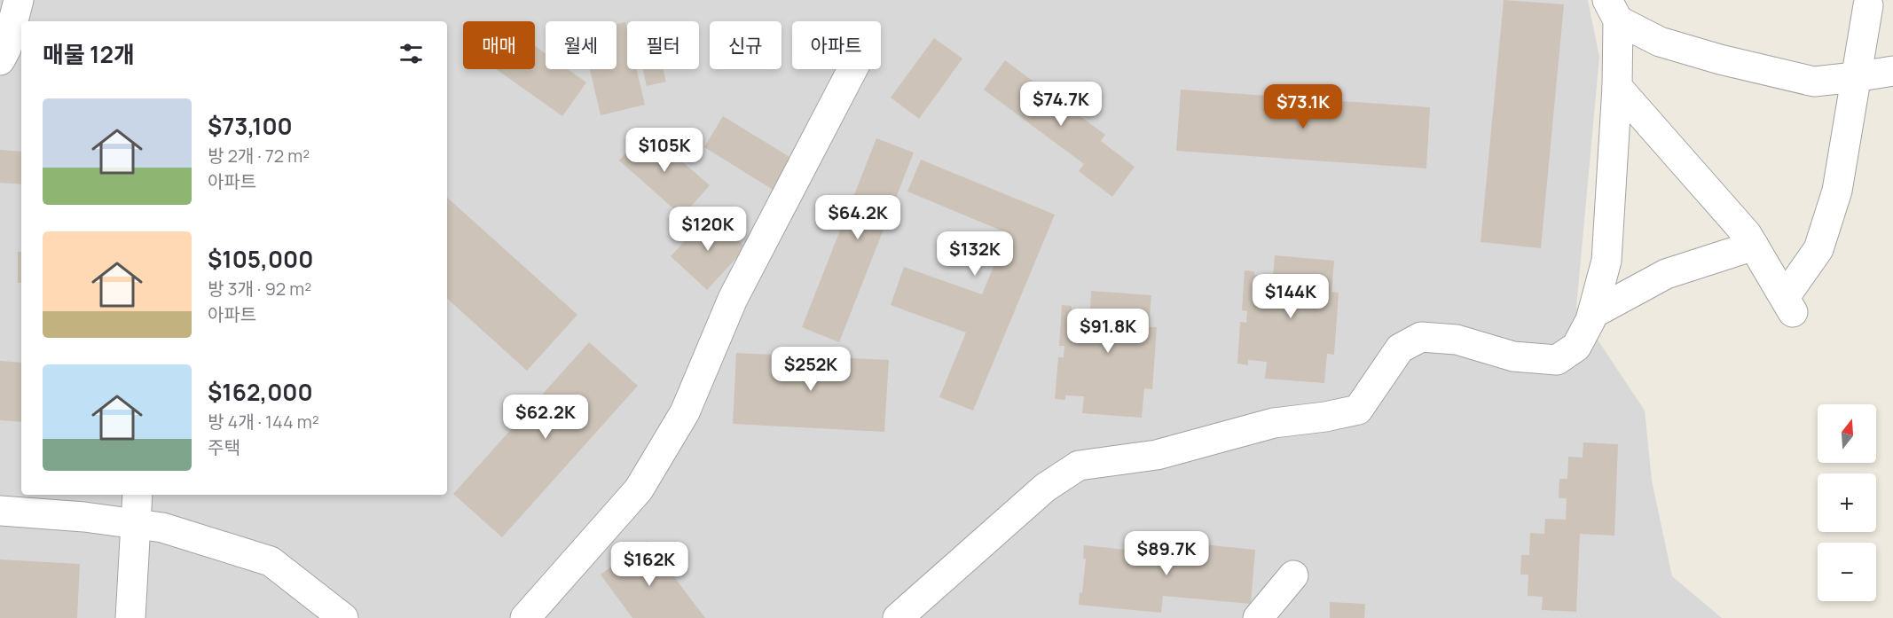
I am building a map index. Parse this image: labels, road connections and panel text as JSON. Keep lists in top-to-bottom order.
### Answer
{
  "north": "top",
  "page": {
    "chip": [
      "매매",
      "월세",
      "필터",
      "신규",
      "아파트"
    ],
    "heading": "매물 12개",
    "price": [
      "$74.7K",
      "$73.1K",
      "$105K",
      "$64.2K",
      "$120K",
      "$132K",
      "$144K",
      "$91.8K",
      "$252K",
      "$62.2K",
      "$89.7K",
      "$162K"
    ],
    "list": [
      {
        "name": "$73,100",
        "note": "방 2개 · 72 m² · 아파트"
      },
      {
        "name": "$105,000",
        "note": "방 3개 · 92 m² · 아파트"
      },
      {
        "name": "$162,000",
        "note": "방 4개 · 144 m² · 주택"
      }
    ],
    "map_buttons": ["+", "−"]
  }
}
